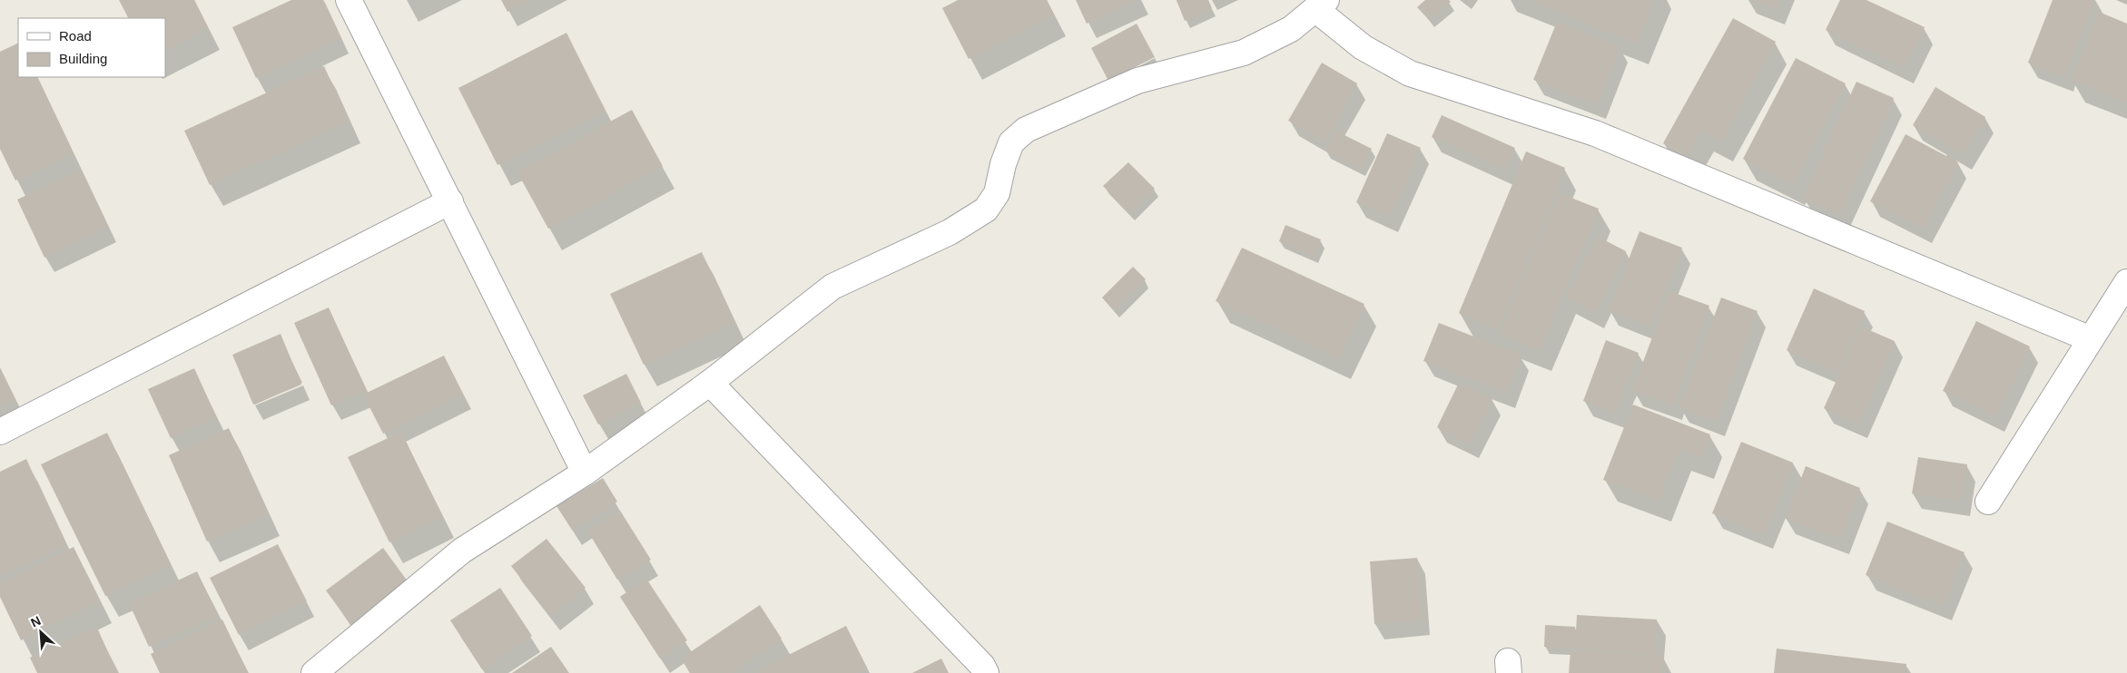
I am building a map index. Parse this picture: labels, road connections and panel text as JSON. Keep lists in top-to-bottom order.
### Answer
{
  "legend": ["Road", "Building"],
  "north": "top left"
}
